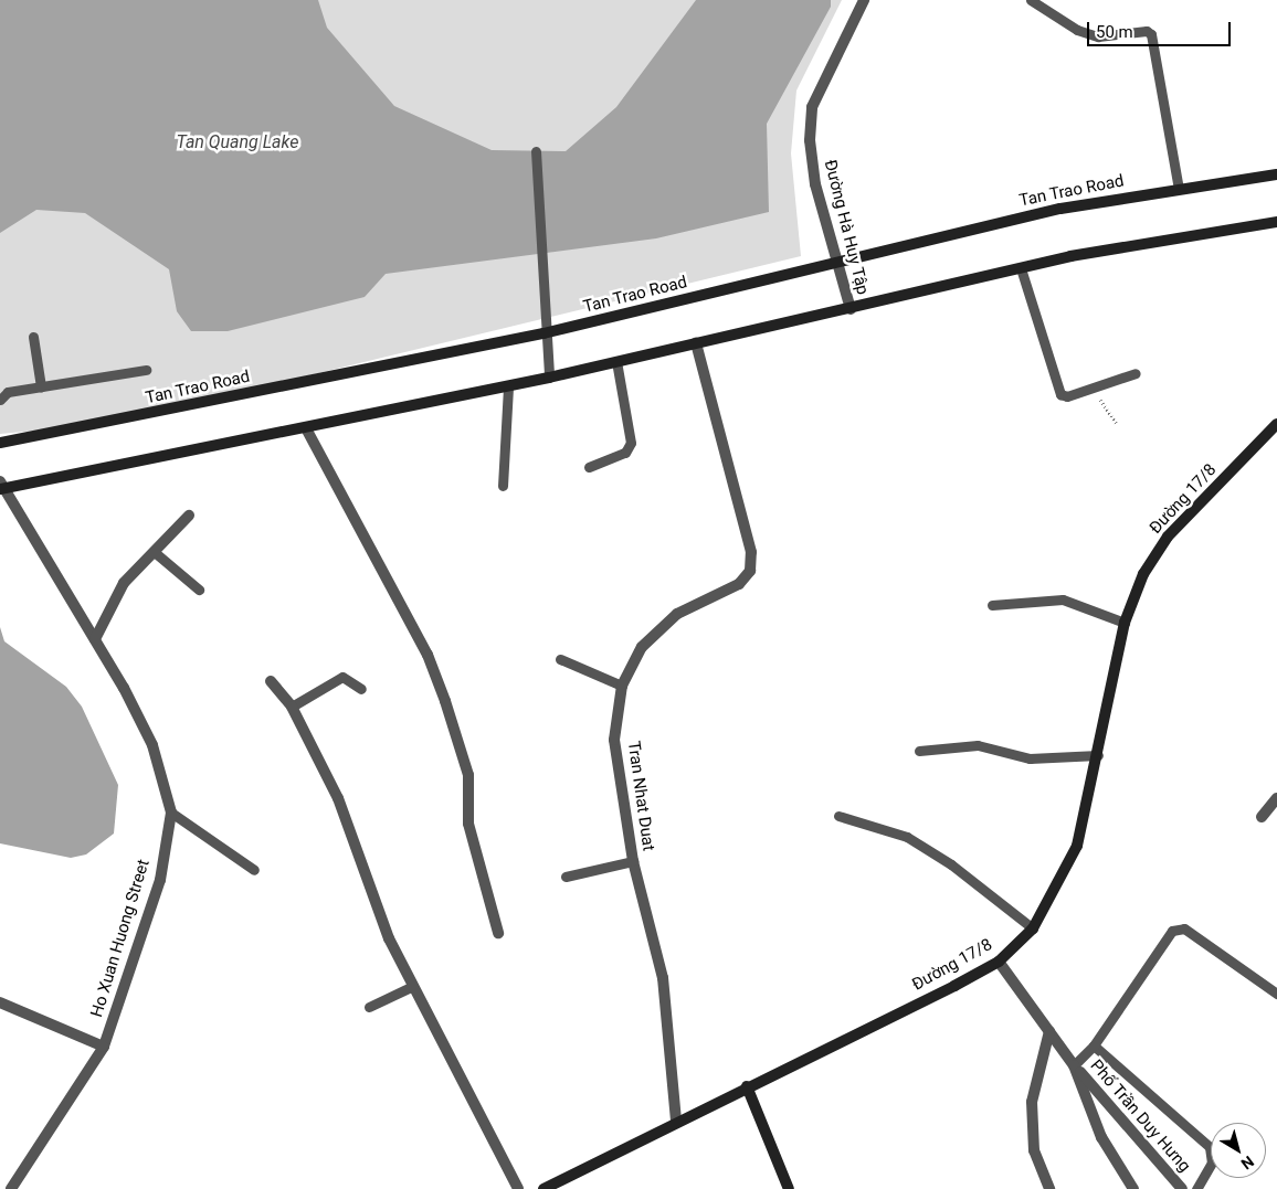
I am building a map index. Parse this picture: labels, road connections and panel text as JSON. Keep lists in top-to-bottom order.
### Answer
{
  "streets": {
    "main road": ["Tan Trao Road", "Đường 17/8"],
    "street": [
      "Đường Hà Huy Tập",
      "Tran Nhat Duat",
      "Ho Xuan Huong Street",
      "Phố Trần Duy Hưng"
    ]
  },
  "crossings": [
    ["Tan Trao Road", "Đường Hà Huy Tập"],
    ["Đường 17/8", "Tran Nhat Duat"]
  ],
  "water": ["Tan Quang Lake"],
  "scale_bar": "50 m",
  "north": "bottom right"
}
